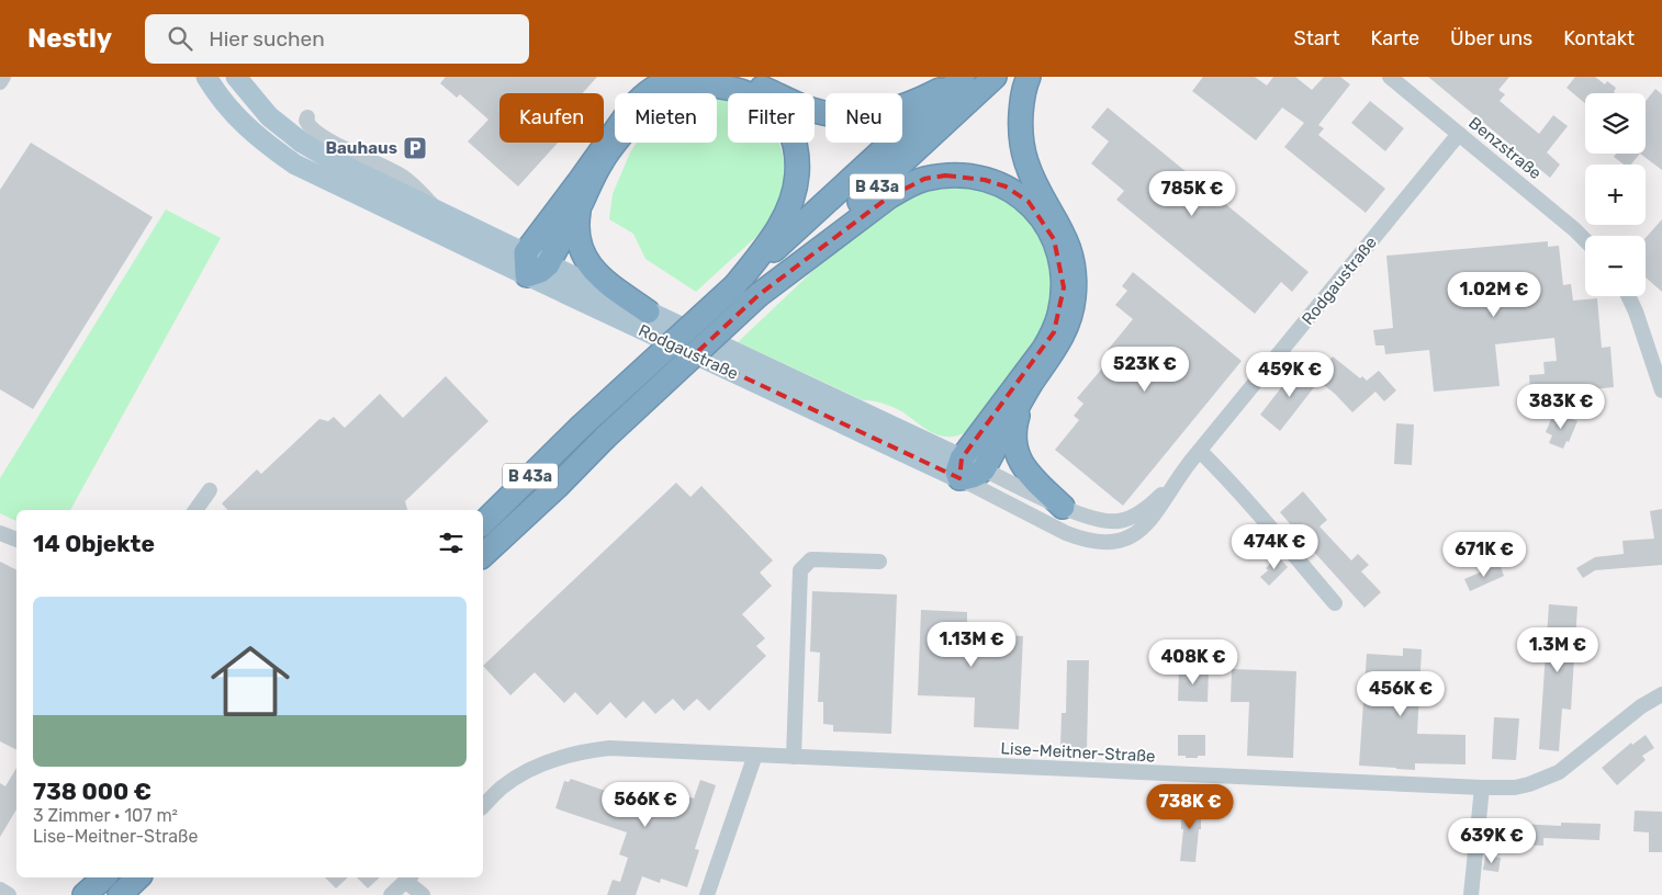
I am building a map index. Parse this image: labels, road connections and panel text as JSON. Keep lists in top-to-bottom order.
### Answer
{
  "streets": {
    "highway": ["B 43a"],
    "main road": ["Rodgaustraße"],
    "street": ["Benzstraße", "Lise-Meitner-Straße"]
  },
  "crossings": [
    ["Benzstraße", "Rodgaustraße"]
  ],
  "places": {
    "parking": ["Bauhaus"]
  },
  "page": {
    "header": "Nestly",
    "search": "Hier suchen",
    "nav": [
      "Start",
      "Karte",
      "Über uns",
      "Kontakt"
    ],
    "map_buttons": ["+", "−"],
    "chip": [
      "Kaufen",
      "Mieten",
      "Filter",
      "Neu"
    ],
    "price": [
      "785K €",
      "1.02M €",
      "523K €",
      "459K €",
      "383K €",
      "474K €",
      "671K €",
      "1.13M €",
      "1.3M €",
      "408K €",
      "456K €",
      "566K €",
      "738K €",
      "639K €"
    ],
    "heading": "14 Objekte",
    "list": [
      {
        "name": "738 000 €",
        "note": "3 Zimmer · 107 m² · Lise-Meitner-Straße"
      }
    ]
  }
}
